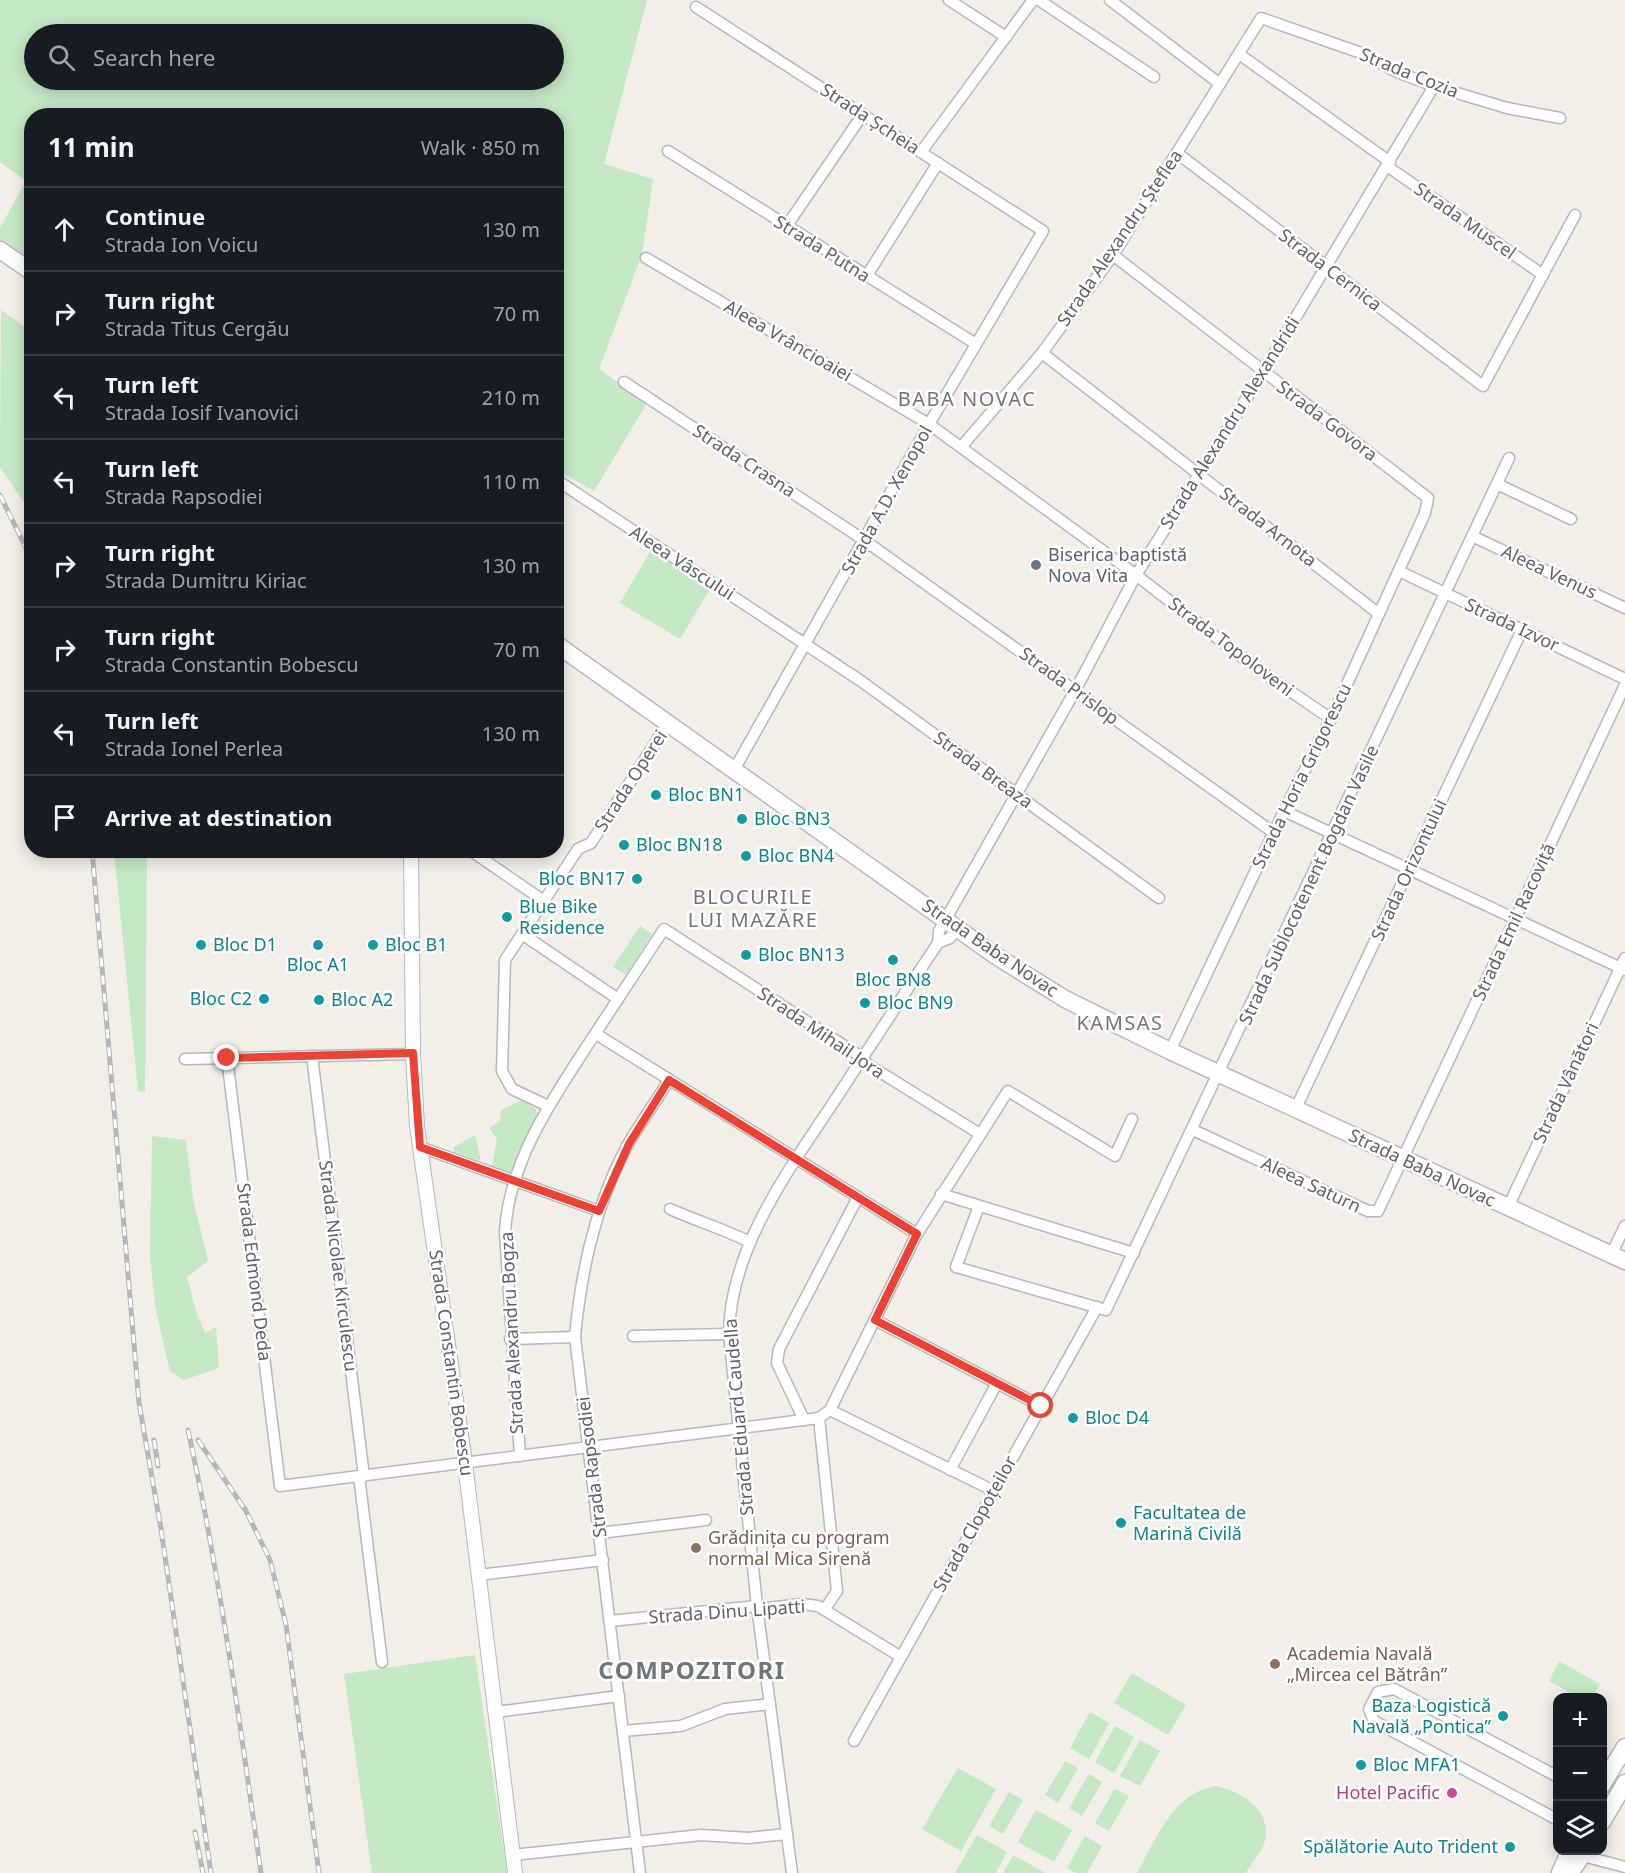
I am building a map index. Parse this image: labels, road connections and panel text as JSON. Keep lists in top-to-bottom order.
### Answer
{
  "streets": {
    "main road": ["Strada Baba Novac"],
    "street": [
      "Strada Cozia",
      "Strada Șcheia",
      "Strada Muscel",
      "Strada Alexandru Șteflea",
      "Strada Putna",
      "Strada Cernica",
      "Aleea Vrâncioaiei",
      "Strada Govora",
      "Strada Alexandru Alexandridi",
      "Strada Crasna",
      "Strada A.D. Xenopol",
      "Strada Arnota",
      "Aleea Vâscului",
      "Aleea Venus",
      "Strada Izvor",
      "Strada Topoloveni",
      "Strada Prislop",
      "Strada Breaza",
      "Strada Horia Grigorescu",
      "Strada Operei",
      "Strada Orizontului",
      "Strada Sublocotenent Bogdan Vasile",
      "Strada Emil Racoviță",
      "Strada Mihail Jora",
      "Strada Vânători",
      "Aleea Saturn",
      "Strada Nicolae Kirculescu",
      "Strada Edmond Deda",
      "Strada Alexandru Bogza",
      "Strada Constantin Bobescu",
      "Strada Eduard Caudella",
      "Strada Rapsodiei",
      "Strada Clopoțeilor",
      "Strada Dinu Lipatti"
    ]
  },
  "crossings": [
    ["Strada Cozia", "Strada Alexandru Șteflea"],
    ["Strada Cozia", "Strada Alexandru Alexandridi"],
    ["Strada Șcheia", "Strada A.D. Xenopol"],
    ["Strada Muscel", "Strada Alexandru Șteflea"],
    ["Strada Muscel", "Strada Cernica"],
    ["Strada Muscel", "Strada Alexandru Alexandridi"],
    ["Strada Alexandru Șteflea", "Strada Cernica"],
    ["Strada Alexandru Șteflea", "Strada Govora"],
    ["Strada Alexandru Șteflea", "Strada Arnota"],
    ["Strada Alexandru Șteflea", "Strada Topoloveni"],
    ["Strada Putna", "Strada A.D. Xenopol"],
    ["Strada Cernica", "Strada Alexandru Alexandridi"],
    ["Aleea Vrâncioaiei", "Strada A.D. Xenopol"],
    ["Aleea Vrâncioaiei", "Strada Topoloveni"],
    ["Strada Govora", "Strada Alexandru Alexandridi"],
    ["Strada Govora", "Strada Horia Grigorescu"],
    ["Strada Alexandru Alexandridi", "Strada Arnota"],
    ["Strada Alexandru Alexandridi", "Strada Topoloveni"],
    ["Strada Alexandru Alexandridi", "Strada Prislop"],
    ["Strada Alexandru Alexandridi", "Strada Breaza"],
    ["Strada Alexandru Alexandridi", "Strada Baba Novac"],
    ["Strada Alexandru Alexandridi", "Strada Eduard Caudella"],
    ["Strada Crasna", "Strada A.D. Xenopol"],
    ["Strada Crasna", "Strada Prislop"],
    ["Strada A.D. Xenopol", "Aleea Vâscului"],
    ["Strada A.D. Xenopol", "Strada Topoloveni"],
    ["Strada A.D. Xenopol", "Strada Prislop"],
    ["Strada A.D. Xenopol", "Strada Breaza"],
    ["Strada A.D. Xenopol", "Strada Baba Novac"],
    ["Strada Arnota", "Strada Horia Grigorescu"],
    ["Aleea Vâscului", "Strada Breaza"],
    ["Aleea Venus", "Strada Sublocotenent Bogdan Vasile"],
    ["Strada Izvor", "Strada Horia Grigorescu"],
    ["Strada Izvor", "Strada Orizontului"],
    ["Strada Izvor", "Strada Sublocotenent Bogdan Vasile"],
    ["Strada Topoloveni", "Strada Horia Grigorescu"],
    ["Strada Prislop", "Strada Horia Grigorescu"],
    ["Strada Horia Grigorescu", "Strada Baba Novac"],
    ["Strada Operei", "Strada Baba Novac"],
    ["Strada Operei", "Strada Alexandru Bogza"],
    ["Strada Orizontului", "Strada Baba Novac"],
    ["Strada Sublocotenent Bogdan Vasile", "Strada Baba Novac"],
    ["Strada Sublocotenent Bogdan Vasile", "Aleea Saturn"],
    ["Strada Sublocotenent Bogdan Vasile", "Strada Clopoțeilor"],
    ["Strada Emil Racoviță", "Strada Baba Novac"],
    ["Strada Emil Racoviță", "Aleea Saturn"],
    ["Strada Baba Novac", "Strada Vânători"],
    ["Strada Baba Novac", "Aleea Saturn"],
    ["Strada Baba Novac", "Strada Eduard Caudella"],
    ["Strada Mihail Jora", "Strada Alexandru Bogza"],
    ["Strada Mihail Jora", "Strada Eduard Caudella"],
    ["Strada Nicolae Kirculescu", "Strada Edmond Deda"],
    ["Strada Eduard Caudella", "Strada Dinu Lipatti"],
    ["Strada Rapsodiei", "Strada Dinu Lipatti"],
    ["Strada Clopoțeilor", "Strada Dinu Lipatti"]
  ],
  "districts": [
    "BABA NOVAC",
    "BLOCURILE LUI MAZĂRE",
    "KAMSAS",
    "COMPOZITORI"
  ],
  "places": [
    "Biserica baptistă Nova Vita",
    "Bloc BN1",
    "Bloc BN3",
    "Bloc BN18",
    "Bloc BN4",
    "Bloc BN17",
    "Blue Bike Residence",
    "Bloc D1",
    "Bloc A1",
    "Bloc B1",
    "Bloc BN13",
    "Bloc BN8",
    "Bloc C2",
    "Bloc A2",
    "Bloc BN9",
    "Bloc D4",
    "Facultatea de Marină Civilă",
    "Grădinița cu program normal Mica Sirenă",
    "Academia Navală „Mircea cel Bătrân”",
    "Baza Logistică Navală „Pontica”",
    "Bloc MFA1",
    "Hotel Pacific",
    "Spălătorie Auto Trident"
  ],
  "page": {
    "search": "Search here",
    "heading": ["11 min", "Walk · 850 m"],
    "list": [
      ["Continue", "Strada Ion Voicu", "130 m"],
      ["Turn right", "Strada Titus Cergău", "70 m"],
      ["Turn left", "Strada Iosif Ivanovici", "210 m"],
      ["Turn left", "Strada Rapsodiei", "110 m"],
      ["Turn right", "Strada Dumitru Kiriac", "130 m"],
      ["Turn right", "Strada Constantin Bobescu", "70 m"],
      ["Turn left", "Strada Ionel Perlea", "130 m"],
      "Arrive at destination"
    ],
    "map_buttons": ["+", "−"]
  }
}
